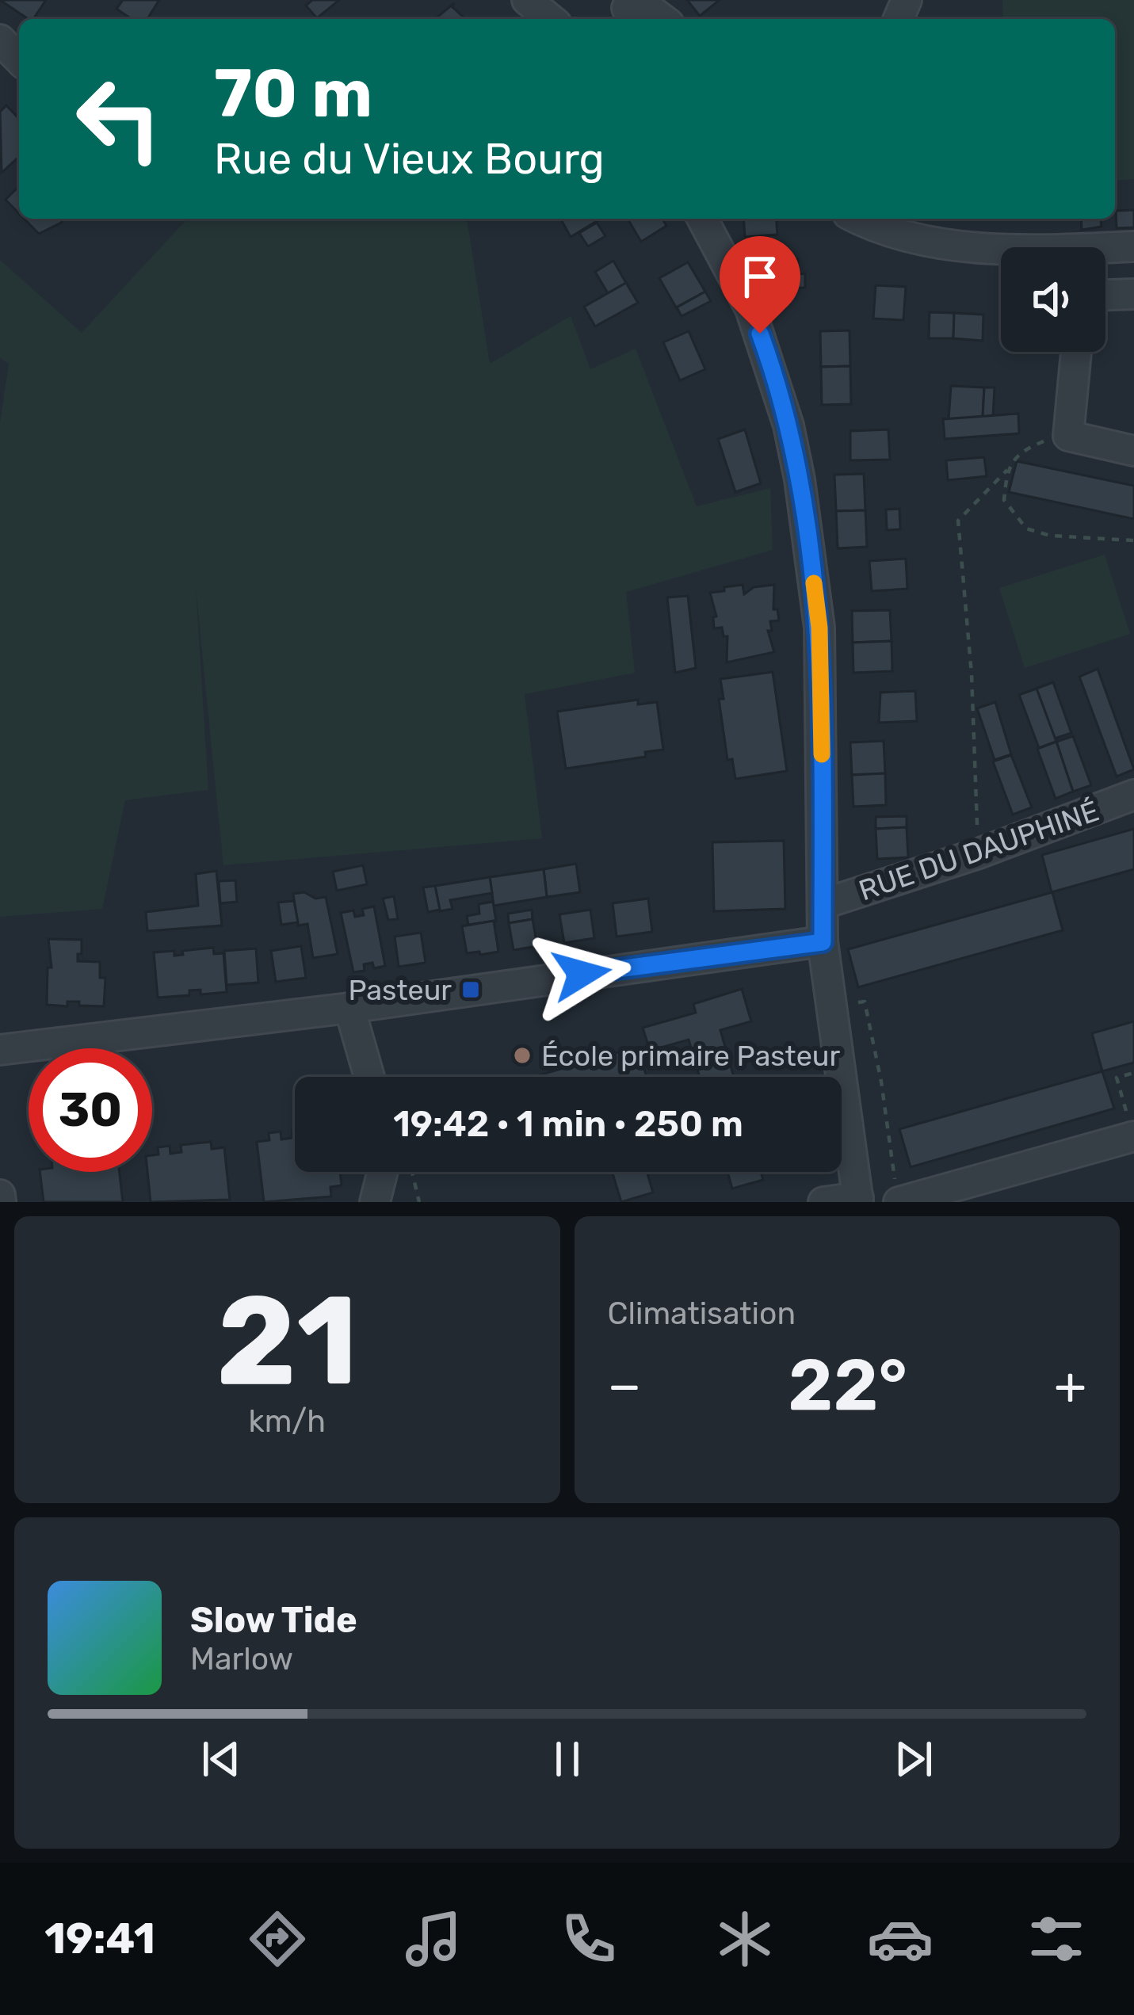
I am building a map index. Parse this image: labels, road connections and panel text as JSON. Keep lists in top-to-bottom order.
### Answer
{
  "streets": {
    "street": ["RUE DU DAUPHINÉ"]
  },
  "places": {
    "transit": ["Pasteur"],
    "other": ["École primaire Pasteur"]
  },
  "page": {
    "turn": ["70 m", "Rue du Vieux Bourg"],
    "limit": "30",
    "trip": "19:42 · 1 min · 250 m",
    "tile": [
      ["21", "km/h"],
      "Climatisation"
    ],
    "heat": ["−", "22°", "+"],
    "song": ["Slow Tide", "Marlow"],
    "tabs": "19:41"
  }
}
